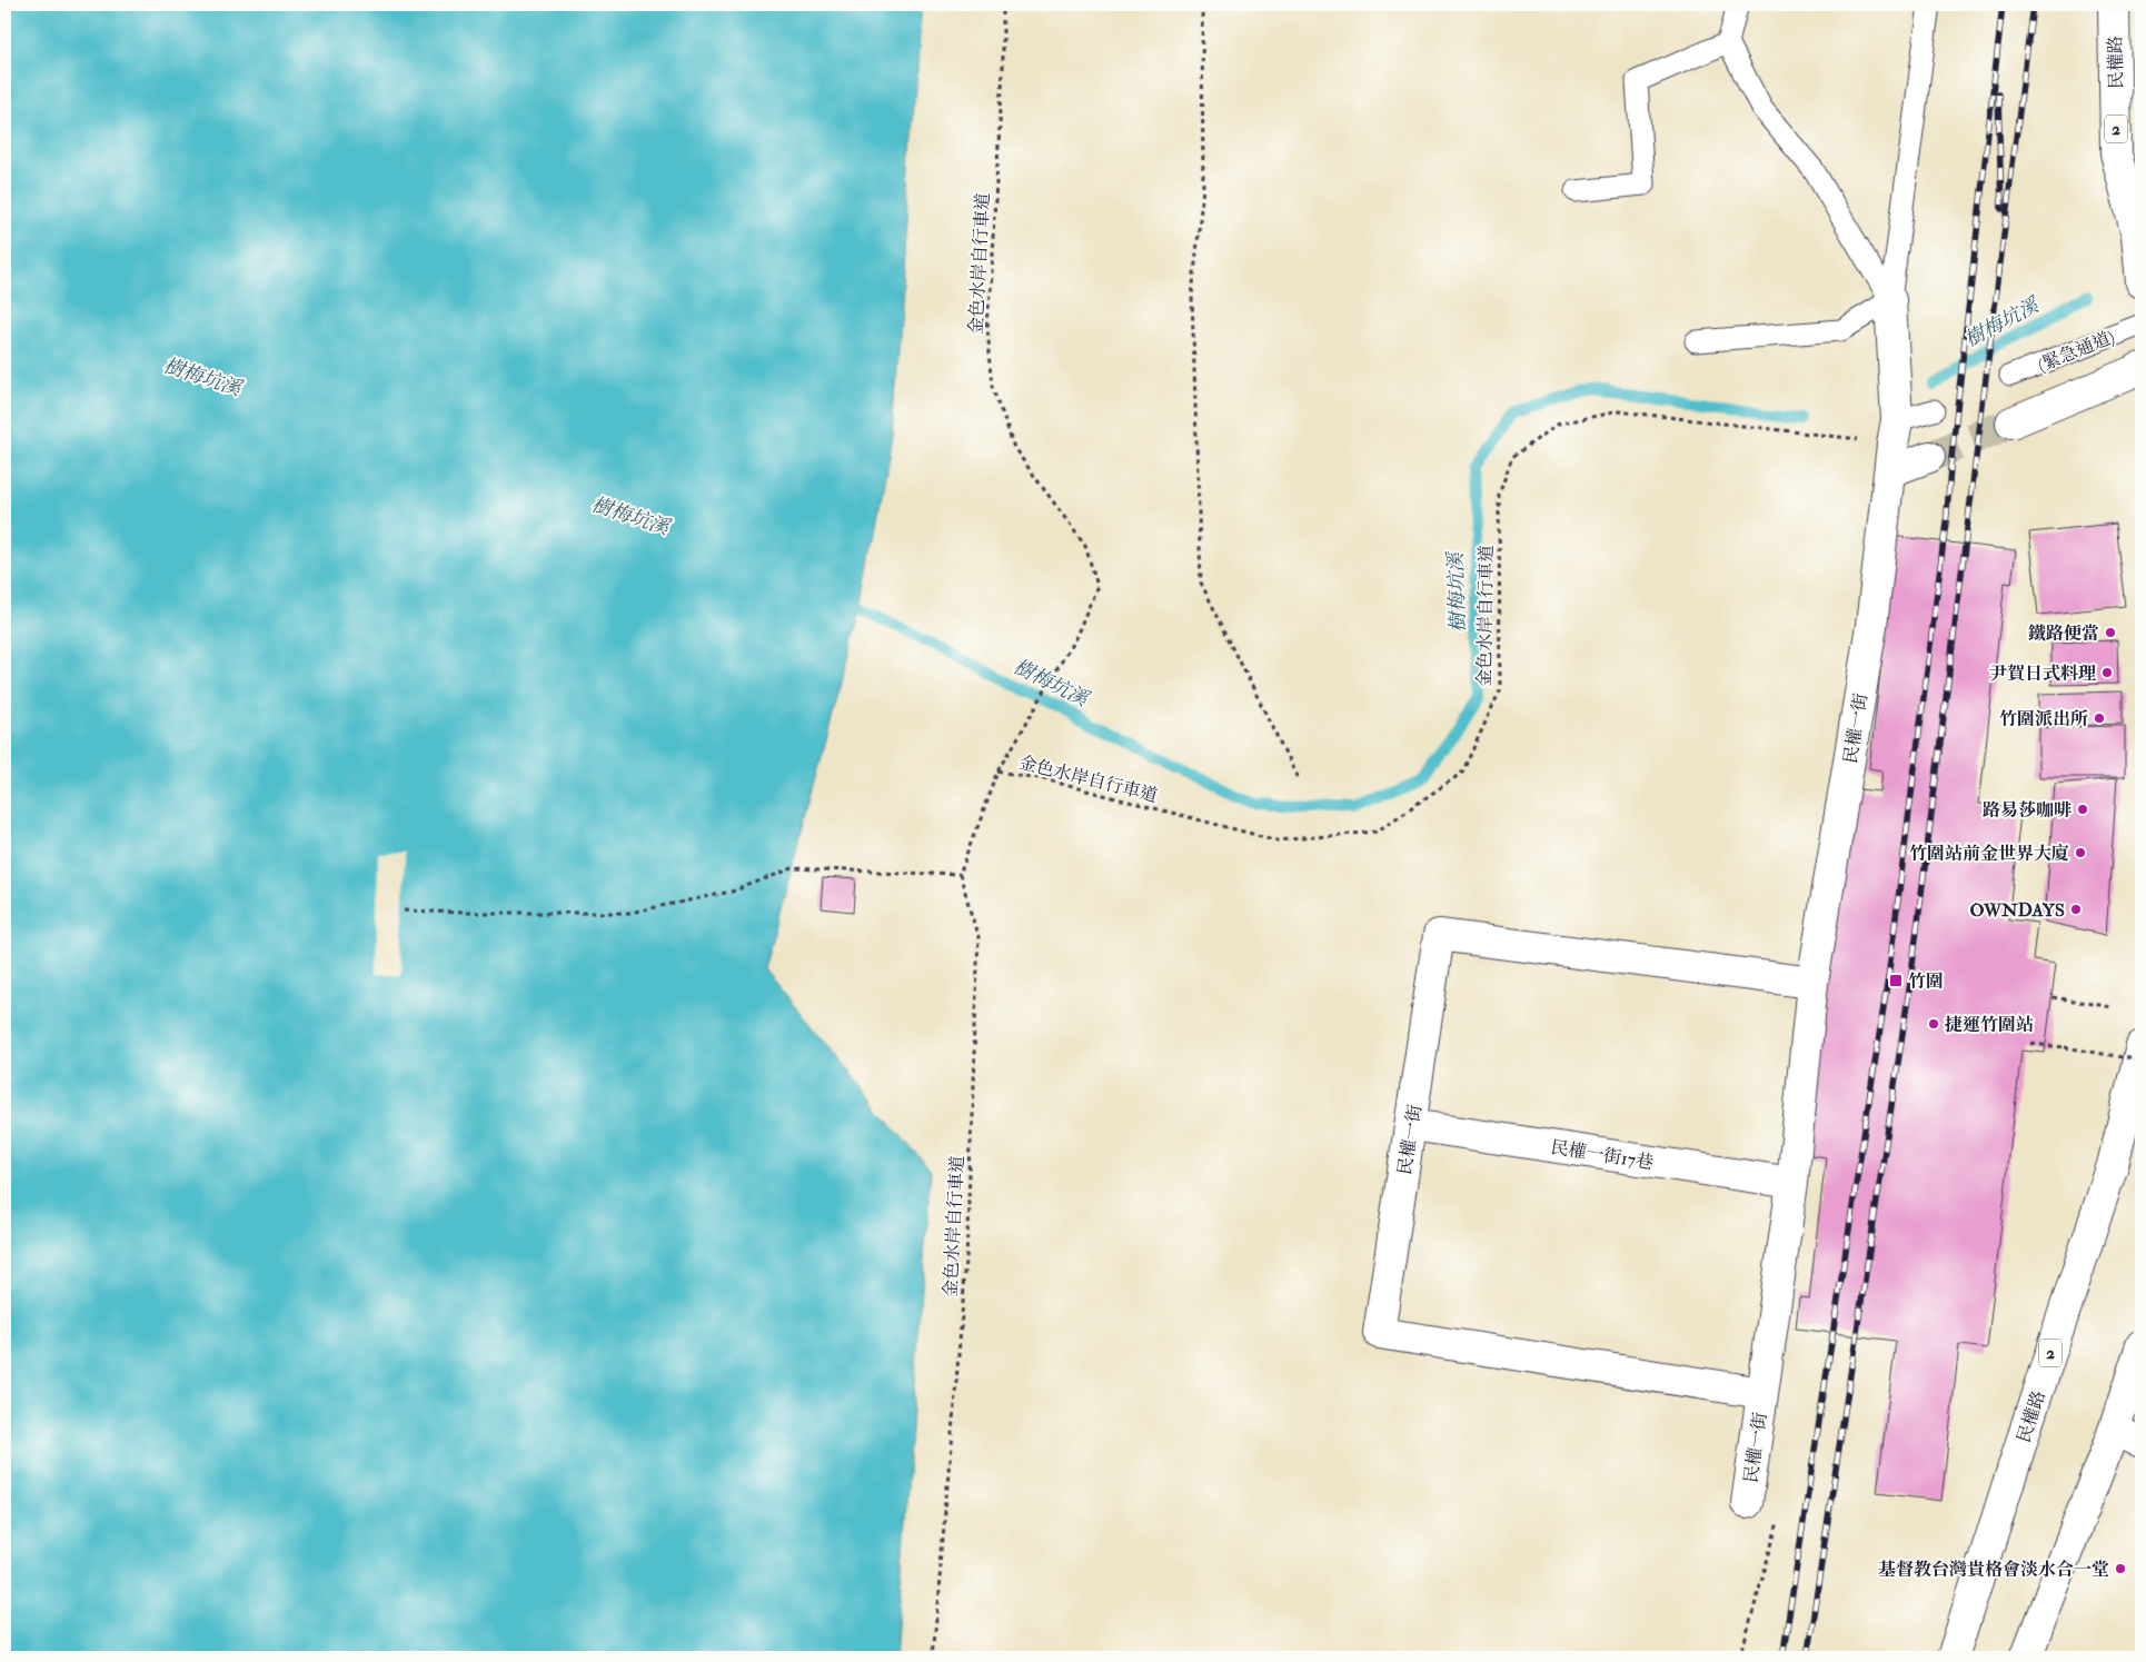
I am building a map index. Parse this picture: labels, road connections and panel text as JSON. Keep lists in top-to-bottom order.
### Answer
{
  "streets": {
    "street": [
      "民權路",
      "2",
      "民權一街",
      "民權一街17巷"
    ],
    "lane": ["(緊急通道)"],
    "path": ["金色水岸自行車道"]
  },
  "crossings": [
    ["金色水岸自行車道", "民權一街"],
    ["民權一街", "民權一街17巷"]
  ],
  "water": ["樹梅坑溪"],
  "places": {
    "other": [
      "鐵路便當",
      "尹賀日式料理",
      "竹圍派出所",
      "路易莎咖啡",
      "竹圍站前金世界大廈",
      "OWNDAYS",
      "捷運竹圍站",
      "基督教台灣貴格會淡水合一堂"
    ],
    "transit": ["竹圍"]
  }
}
